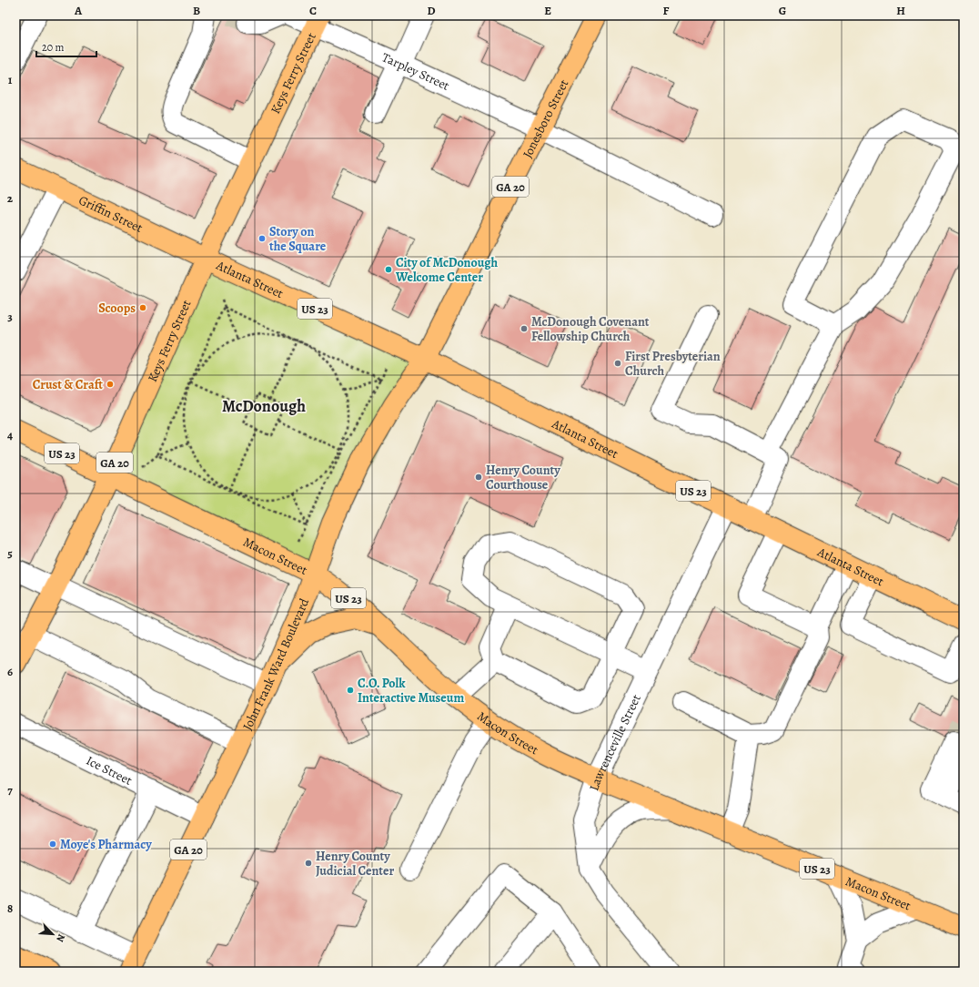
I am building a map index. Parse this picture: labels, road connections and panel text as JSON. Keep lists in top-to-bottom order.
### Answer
{
  "streets": {
    "main road": [
      "Keys Ferry Street",
      "Jonesboro Street",
      "GA 20",
      "Griffin Street",
      "Atlanta Street",
      "US 23",
      "Macon Street",
      "John Frank Ward Boulevard"
    ],
    "street": ["Tarpley Street", "Lawrenceville Street", "Ice Street"]
  },
  "crossings": [
    ["Tarpley Street", "Keys Ferry Street"],
    ["Tarpley Street", "Jonesboro Street"],
    ["Keys Ferry Street", "Griffin Street"],
    ["Keys Ferry Street", "Atlanta Street"],
    ["Keys Ferry Street", "Macon Street"],
    ["Jonesboro Street", "Atlanta Street"],
    ["Jonesboro Street", "John Frank Ward Boulevard"],
    ["Griffin Street", "Atlanta Street"],
    ["Atlanta Street", "John Frank Ward Boulevard"],
    ["Atlanta Street", "Lawrenceville Street"],
    ["Macon Street", "John Frank Ward Boulevard"],
    ["Macon Street", "Lawrenceville Street"],
    ["John Frank Ward Boulevard", "Ice Street"]
  ],
  "districts": ["McDonough"],
  "places": [
    "Story on the Square",
    "City of McDonough Welcome Center",
    "Scoops",
    "McDonough Covenant Fellowship Church",
    "First Presbyterian Church",
    "Crust & Craft",
    "Henry County Courthouse",
    "C.O. Polk Interactive Museum",
    "Moye's Pharmacy",
    "Henry County Judicial Center"
  ],
  "scale_bar": "20 m",
  "north": "bottom right",
  "grid": {
    "columns": [
      "A",
      "B",
      "C",
      "D",
      "E",
      "F",
      "G",
      "H"
    ],
    "rows": [
      "1",
      "2",
      "3",
      "4",
      "5",
      "6",
      "7",
      "8"
    ]
  }
}
